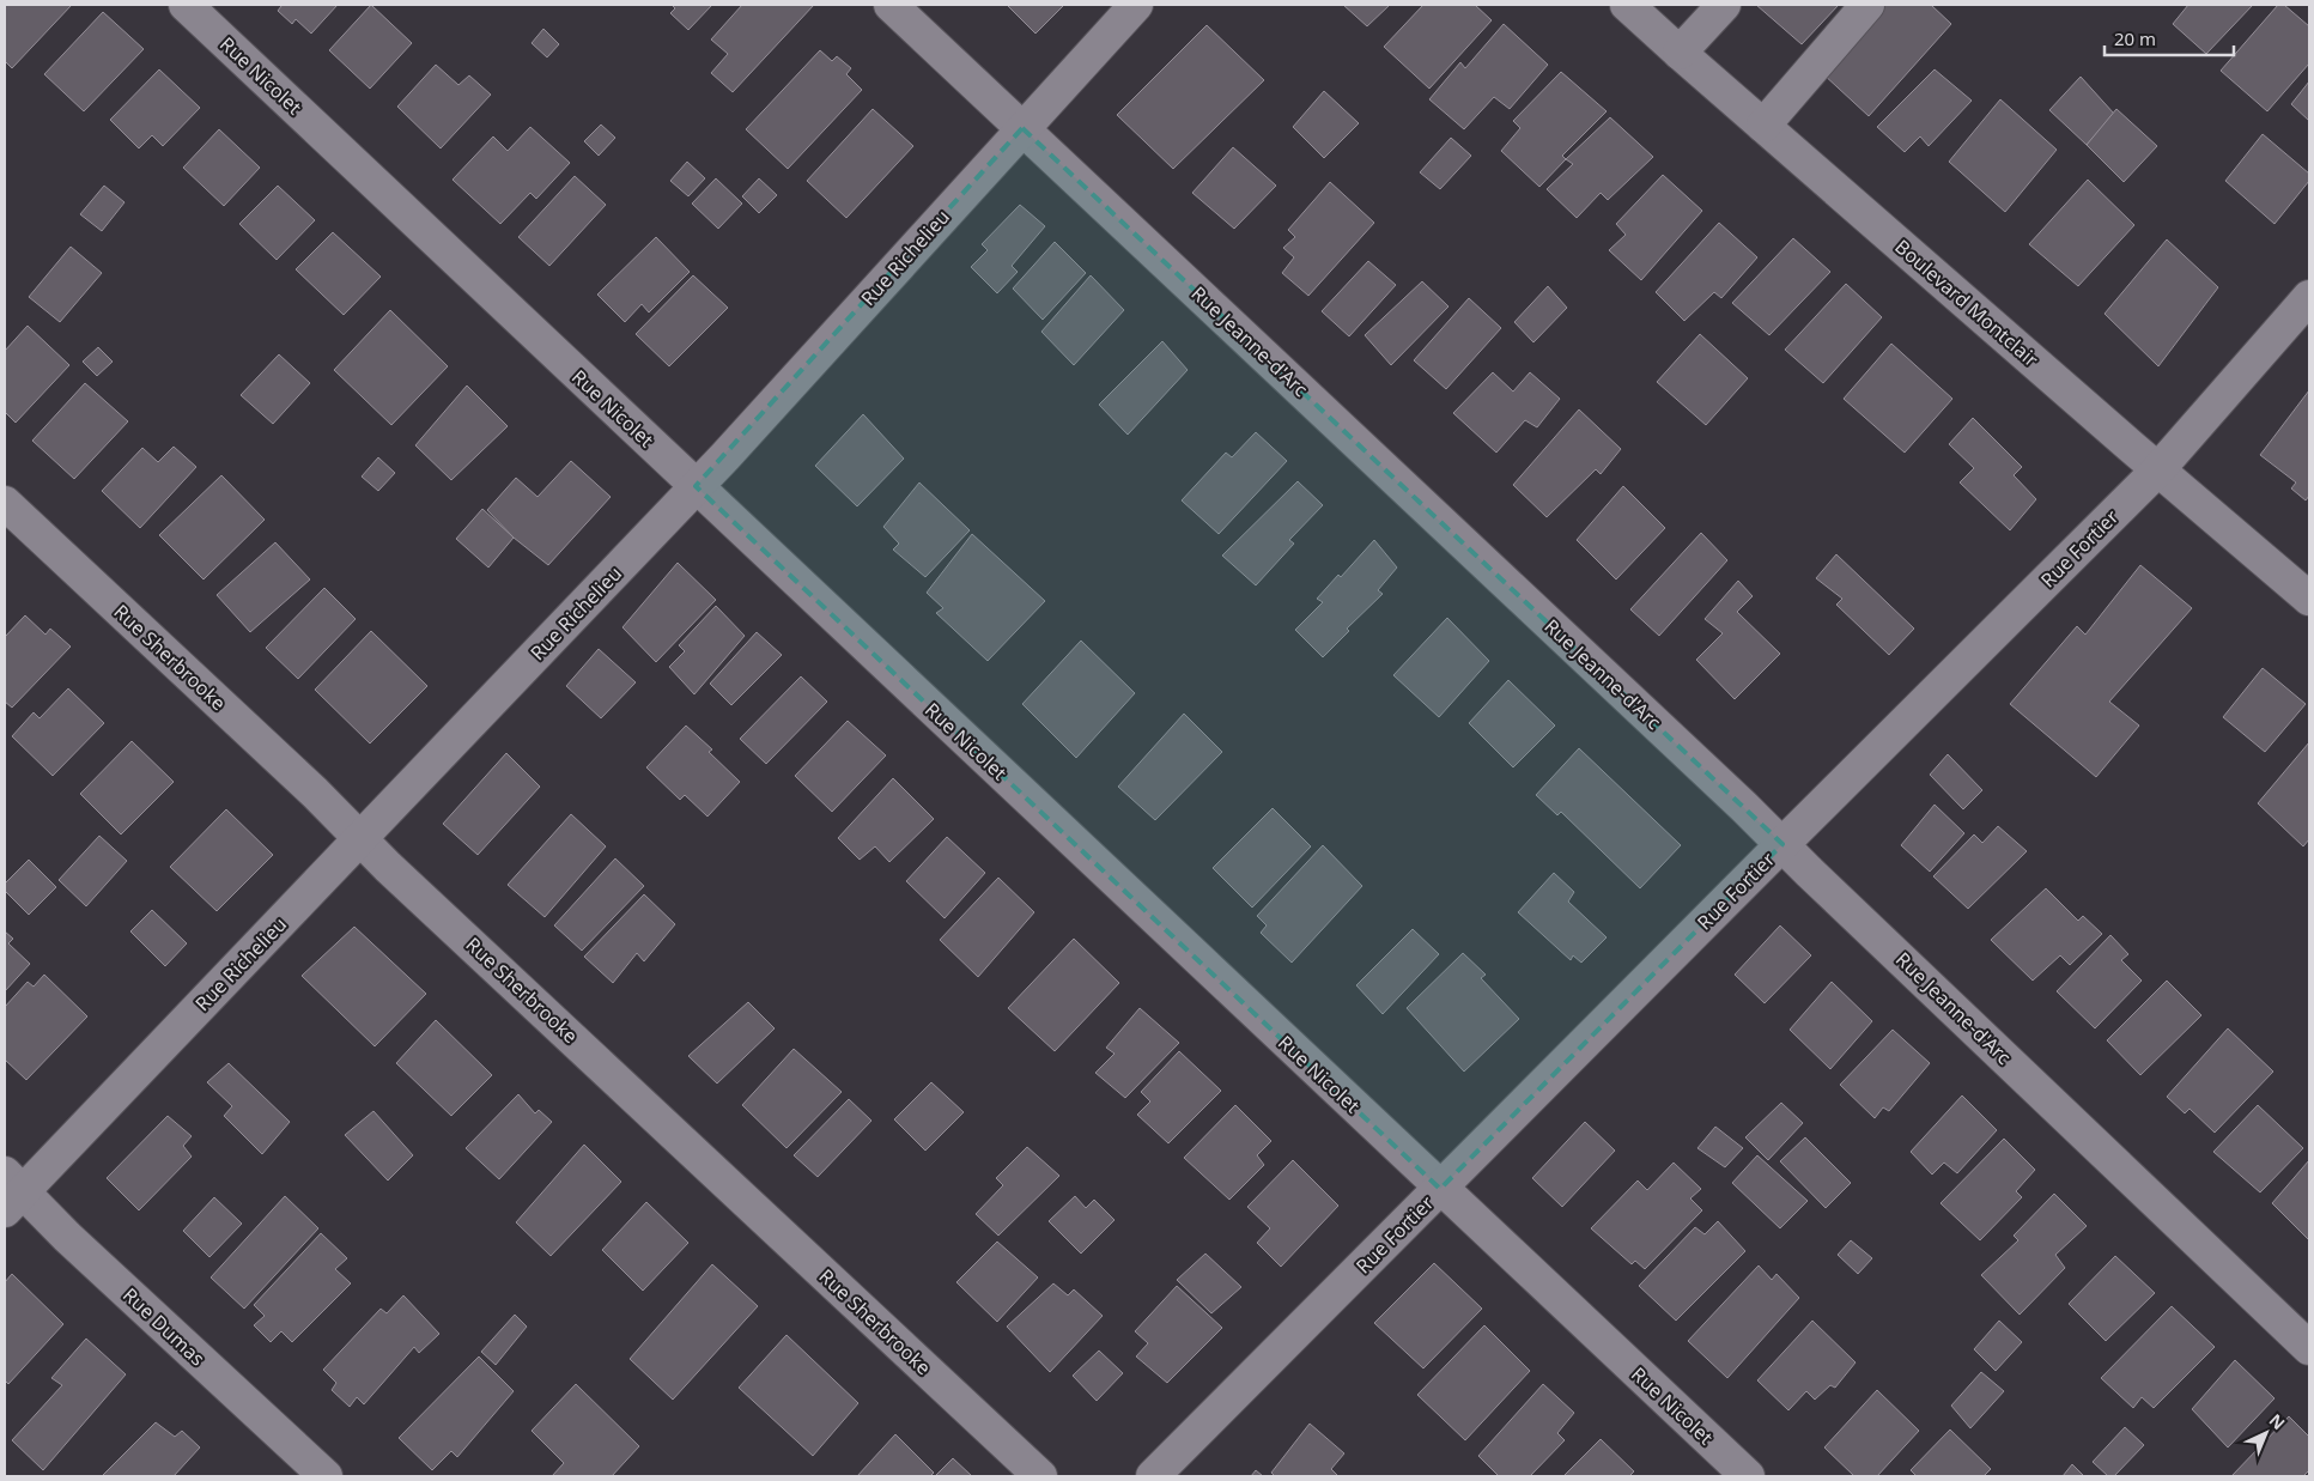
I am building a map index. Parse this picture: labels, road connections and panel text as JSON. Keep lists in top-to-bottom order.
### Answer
{
  "streets": {
    "street": [
      "Rue Nicolet",
      "Rue Richelieu",
      "Boulevard Montclair",
      "Rue Jeanne-d'Arc",
      "Rue Fortier",
      "Rue Sherbrooke",
      "Rue Dumas"
    ]
  },
  "crossings": [
    ["Rue Nicolet", "Rue Richelieu"],
    ["Rue Nicolet", "Rue Fortier"],
    ["Rue Richelieu", "Rue Jeanne-d'Arc"],
    ["Rue Richelieu", "Rue Sherbrooke"],
    ["Rue Richelieu", "Rue Dumas"],
    ["Boulevard Montclair", "Rue Fortier"],
    ["Rue Jeanne-d'Arc", "Rue Fortier"]
  ],
  "scale_bar": "20 m",
  "north": "top right"
}
